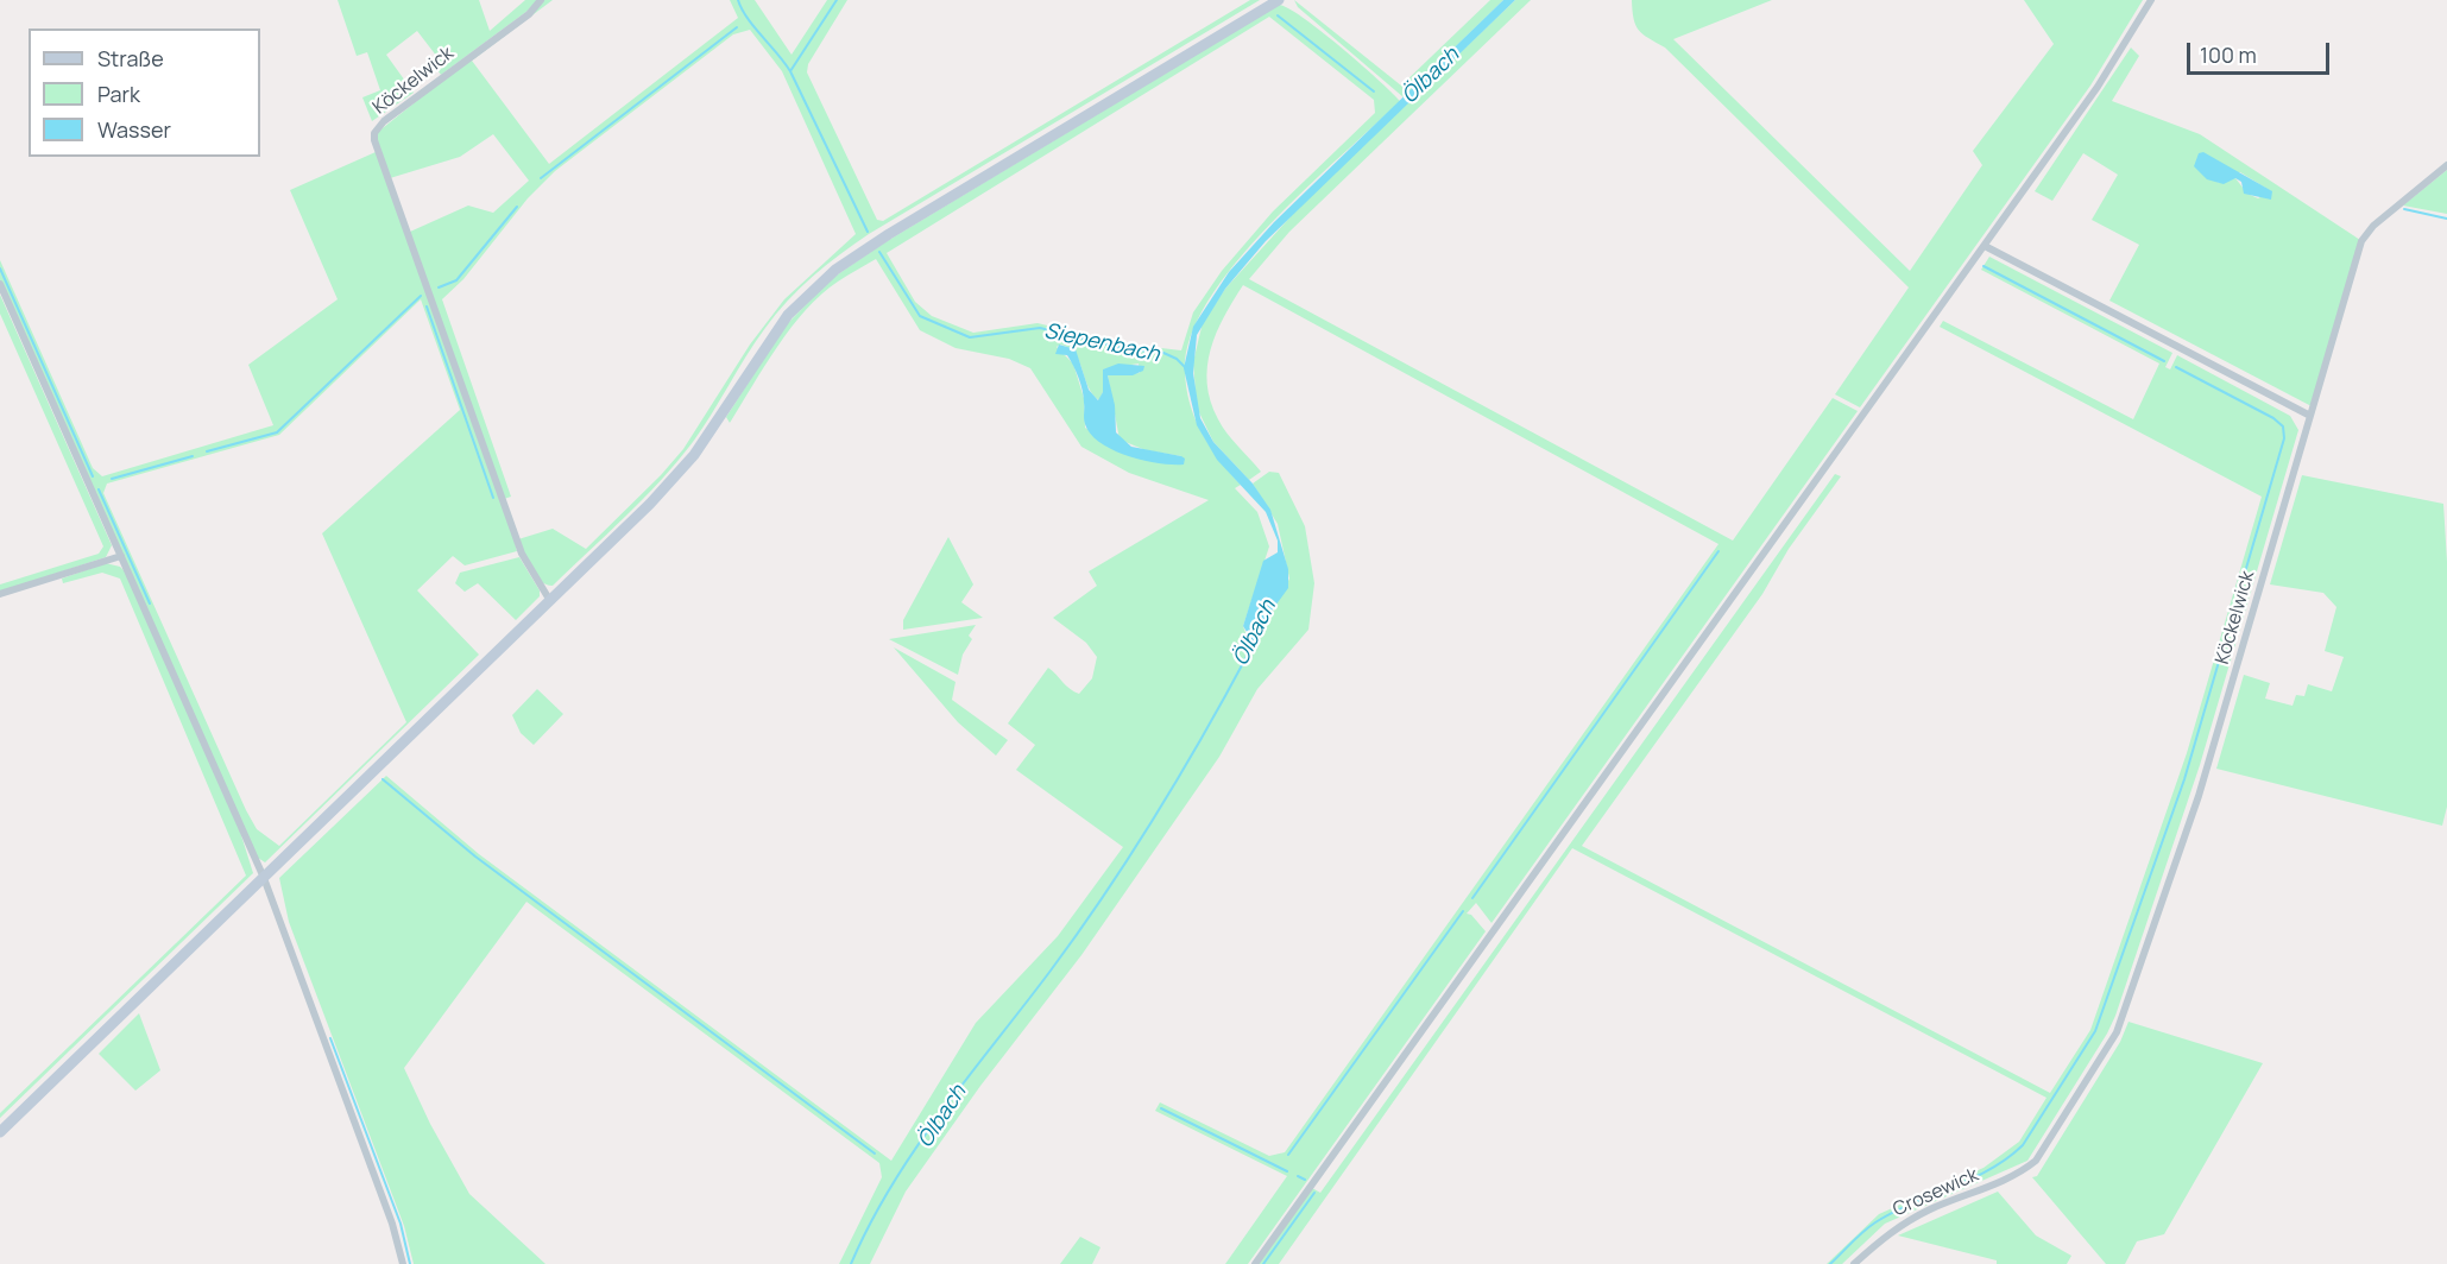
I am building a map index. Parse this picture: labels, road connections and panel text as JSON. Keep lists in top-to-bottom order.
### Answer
{
  "streets": {
    "street": ["Köckelwick", "Crosewick"]
  },
  "crossings": [
    ["Köckelwick", "Crosewick"]
  ],
  "water": ["Ölbach", "Siepenbach"],
  "legend": ["Straße", "Park", "Wasser"],
  "scale_bar": "100 m"
}
